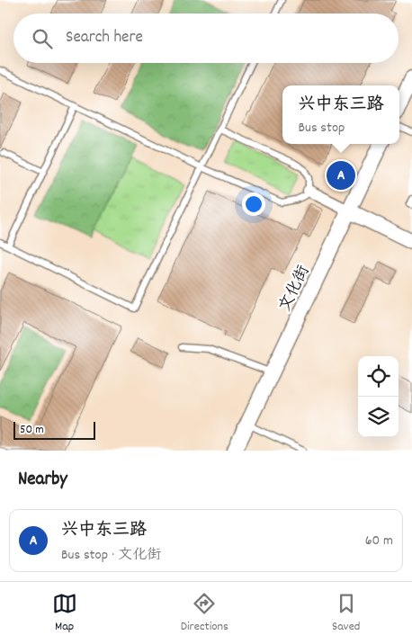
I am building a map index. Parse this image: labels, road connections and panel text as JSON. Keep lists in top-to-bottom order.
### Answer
{
  "streets": {
    "street": ["文化街"]
  },
  "scale_bar": "50 m",
  "page": {
    "search": "Search here",
    "popup": ["兴中东三路", "Bus stop"],
    "pins": "A",
    "scale": "50 m",
    "heading": "Nearby",
    "list": [
      {
        "mark": "A",
        "name": "兴中东三路",
        "note": "Bus stop · 文化街",
        "value": "60 m"
      }
    ],
    "nav": ["Map", "Directions", "Saved"]
  }
}
